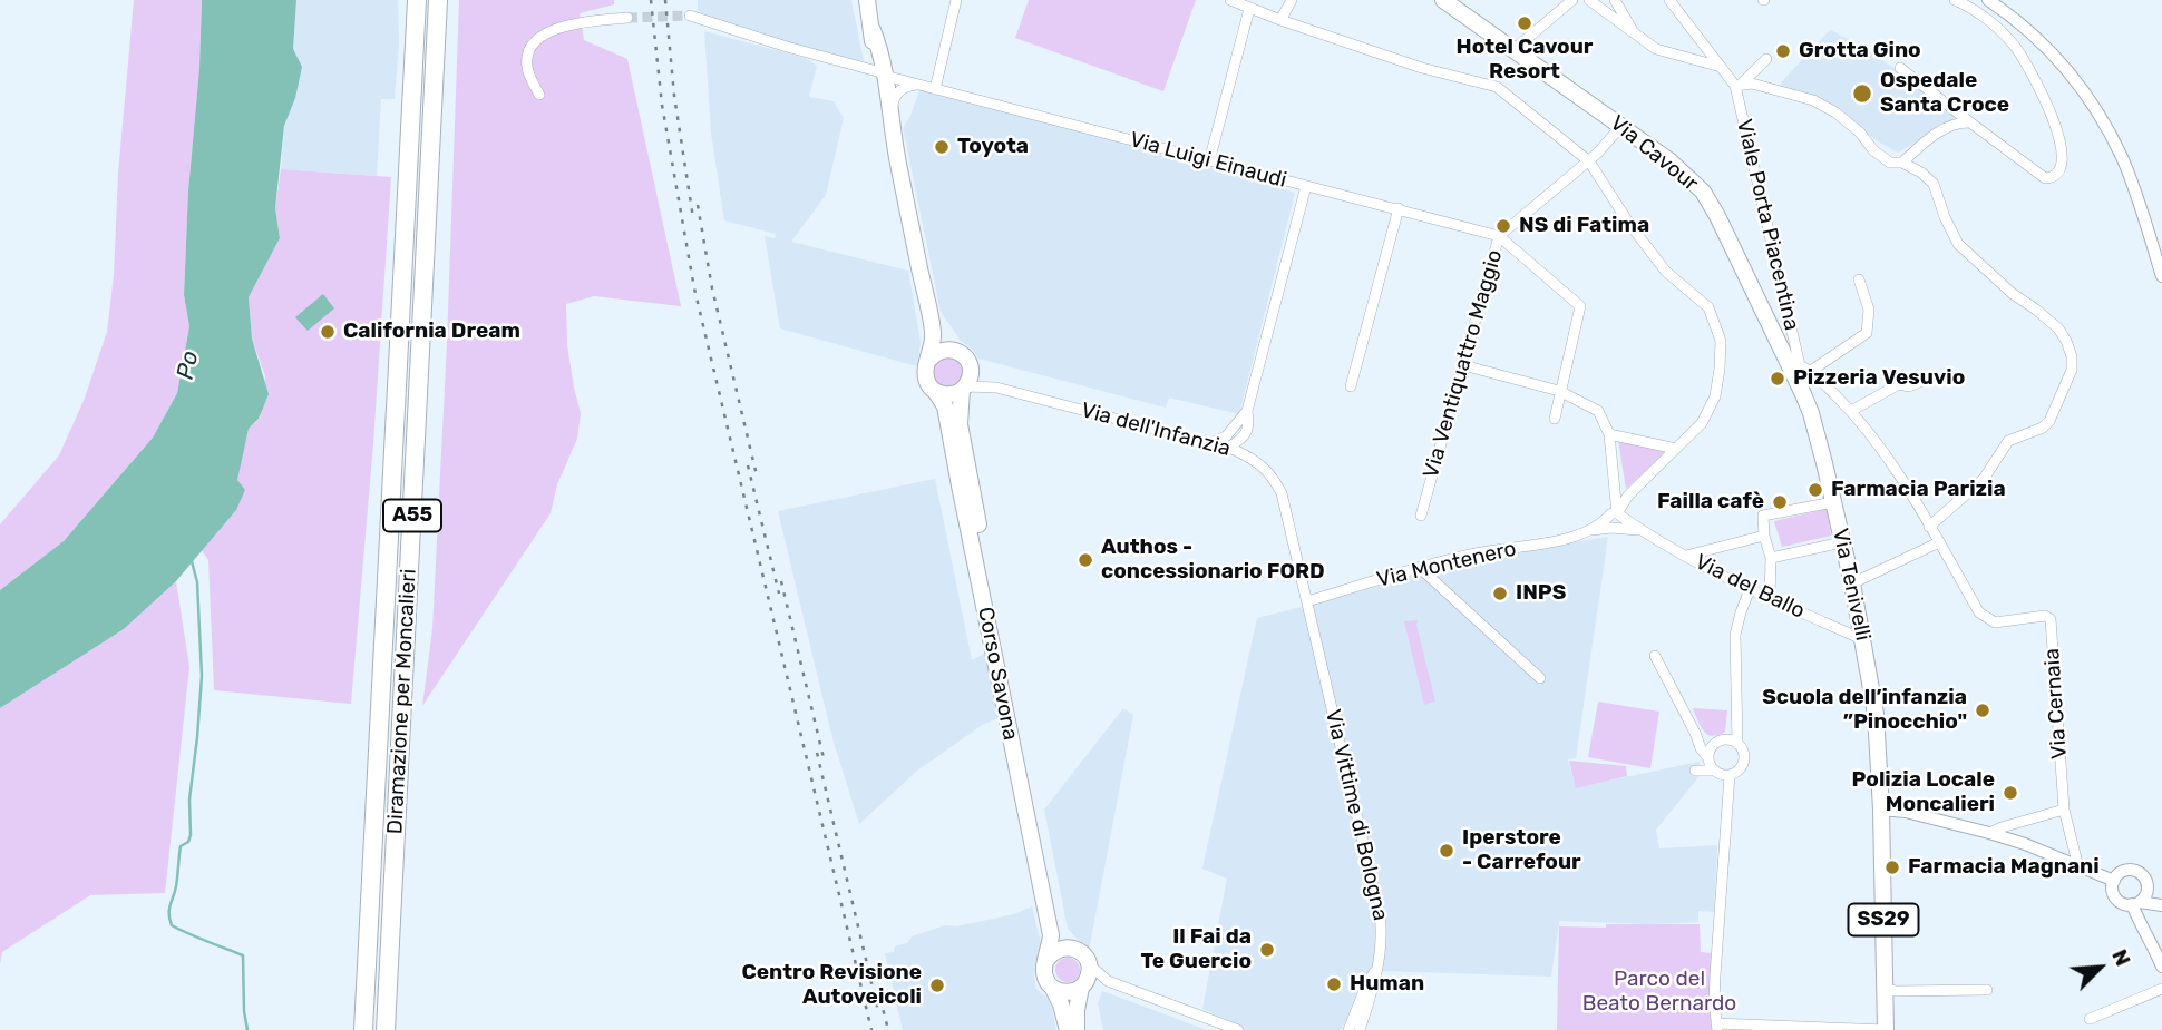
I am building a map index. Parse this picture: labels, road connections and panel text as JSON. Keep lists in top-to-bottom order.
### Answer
{
  "streets": {
    "highway": ["A55", "Diramazione per Moncalieri"],
    "main road": [
      "Via Cavour",
      "Via Tenivelli",
      "Corso Savona",
      "SS29"
    ],
    "street": [
      "Via Luigi Einaudi",
      "Viale Porta Piacentina",
      "Via Ventiquattro Maggio",
      "Via dell'Infanzia",
      "Via Montenero",
      "Via del Ballo",
      "Via Cernaia",
      "Via Vittime di Bologna"
    ]
  },
  "crossings": [
    ["Via Cavour", "Viale Porta Piacentina"],
    ["Via Cavour", "Via Ventiquattro Maggio"],
    ["Via Cavour", "Via Tenivelli"],
    ["Via Cavour", "Via Cernaia"],
    ["Via Luigi Einaudi", "Via Ventiquattro Maggio"],
    ["Viale Porta Piacentina", "Via Tenivelli"],
    ["Viale Porta Piacentina", "Via Cernaia"],
    ["Via dell'Infanzia", "Via Montenero"],
    ["Via dell'Infanzia", "Corso Savona"],
    ["Via dell'Infanzia", "Via Vittime di Bologna"],
    ["Via Montenero", "Via del Ballo"],
    ["Via Montenero", "Via Vittime di Bologna"],
    ["Via Tenivelli", "Via del Ballo"],
    ["Via Tenivelli", "Via Cernaia"],
    ["Via Tenivelli", "SS29"]
  ],
  "water": ["Po"],
  "parks": ["Parco del Beato Bernardo"],
  "places": [
    "Hotel Cavour Resort",
    "Grotta Gino",
    "Ospedale Santa Croce",
    "Toyota",
    "NS di Fatima",
    "California Dream",
    "Pizzeria Vesuvio",
    "Farmacia Parizia",
    "Failla cafè",
    "Authos - concessionario FORD",
    "INPS",
    "Scuola dell’infanzia ”Pinocchio\"",
    "Polizia Locale Moncalieri",
    "Iperstore - Carrefour",
    "Farmacia Magnani",
    "Il Fai da Te Guercio",
    "Human",
    "Centro Revisione Autoveicoli"
  ],
  "north": "top right"
}
